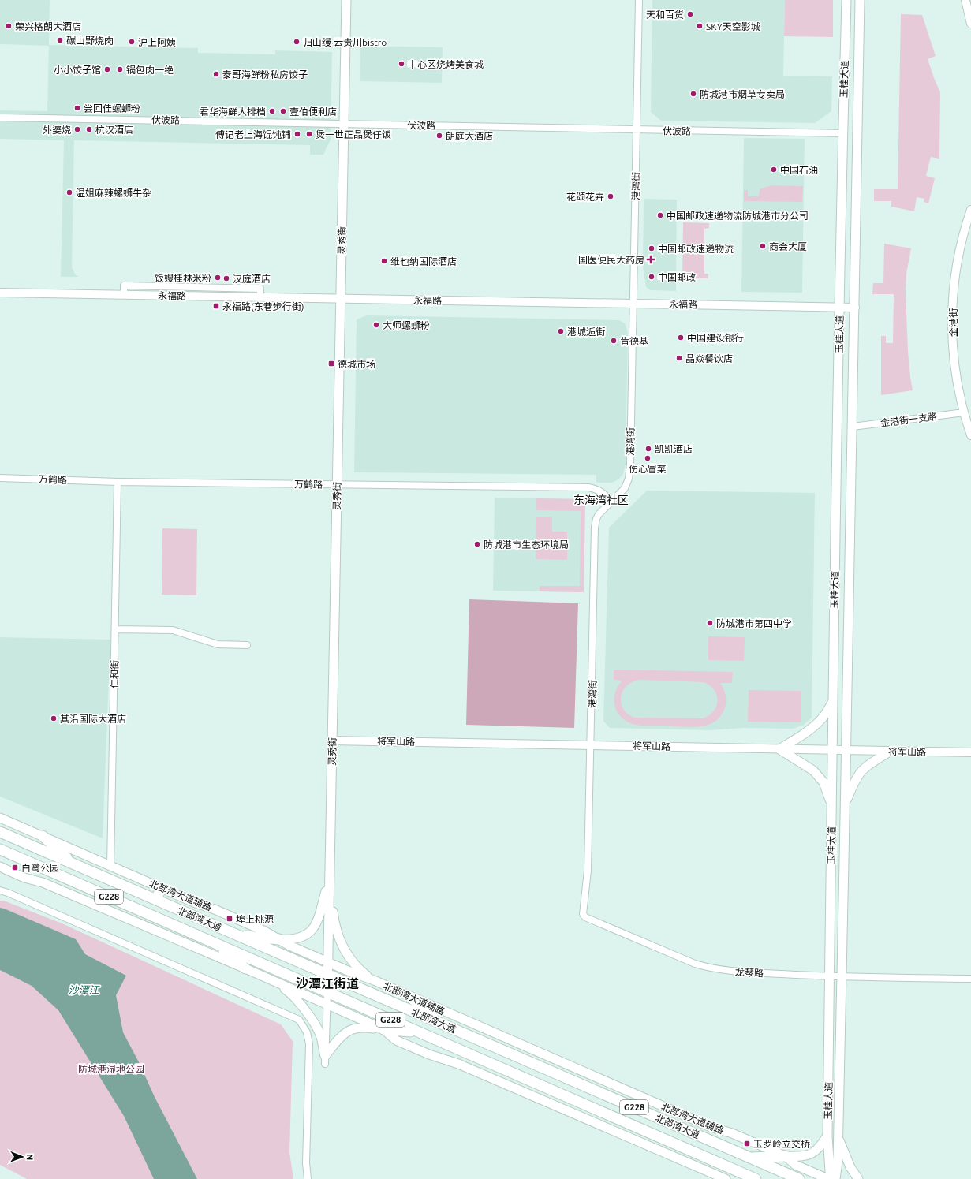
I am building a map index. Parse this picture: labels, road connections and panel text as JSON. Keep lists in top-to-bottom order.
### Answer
{
  "streets": {
    "highway": ["G228", "北部湾大道"],
    "main road": ["玉桂大道", "灵秀街", "北部湾大道辅路"],
    "street": [
      "伏波路",
      "港湾街",
      "永福路",
      "金港街",
      "金港街一支路",
      "万鹤路",
      "仁和街",
      "将军山路",
      "龙琴路"
    ]
  },
  "crossings": [
    ["玉桂大道", "伏波路"],
    ["玉桂大道", "永福路"],
    ["玉桂大道", "金港街一支路"],
    ["玉桂大道", "将军山路"],
    ["玉桂大道", "龙琴路"],
    ["伏波路", "港湾街"],
    ["伏波路", "灵秀街"],
    ["港湾街", "永福路"],
    ["港湾街", "万鹤路"],
    ["港湾街", "将军山路"],
    ["港湾街", "龙琴路"],
    ["灵秀街", "永福路"],
    ["灵秀街", "万鹤路"],
    ["灵秀街", "将军山路"],
    ["灵秀街", "北部湾大道辅路"],
    ["灵秀街", "北部湾大道"],
    ["金港街", "金港街一支路"],
    ["万鹤路", "仁和街"],
    ["仁和街", "北部湾大道辅路"]
  ],
  "districts": ["东海湾社区", "沙潭江街道"],
  "water": ["沙潭江"],
  "parks": ["防城港湿地公园"],
  "places": {
    "other": [
      "天和百货",
      "荣兴格朗大酒店",
      "SKY天空影城",
      "碳山野烧肉",
      "沪上阿姨",
      "归山缦·云贵川bistro",
      "中心区烧烤美食城",
      "小小饺子馆",
      "锅包肉一绝",
      "泰哥海鲜粉私房饺子",
      "防城港市烟草专卖局",
      "尝回佳螺蛳粉",
      "君华海鲜大排档",
      "壹伯便利店",
      "外婆烧",
      "杭汉酒店",
      "傅记老上海馄饨铺",
      "煲一世正品煲仔饭",
      "朗庭大酒店",
      "中国石油",
      "温姐麻辣螺蛳牛杂",
      "花颂花卉",
      "中国邮政速递物流防城港市分公司",
      "商会大厦",
      "中国邮政速递物流",
      "维也纳国际酒店",
      "中国邮政",
      "饭嫂桂林米粉",
      "汉庭酒店",
      "大师螺蛳粉",
      "港城逅街",
      "中国建设银行",
      "肯德基",
      "晶焱餐饮店",
      "凯凯酒店",
      "伤心冒菜",
      "防城港市生态环境局",
      "防城港市第四中学",
      "其沿国际大酒店"
    ],
    "health": ["国医便民大药房"],
    "transit": [
      "永福路(东巷步行街)",
      "德城市场",
      "白鹭公园",
      "埠上桃源",
      "玉罗岭立交桥"
    ]
  },
  "north": "right"
}
